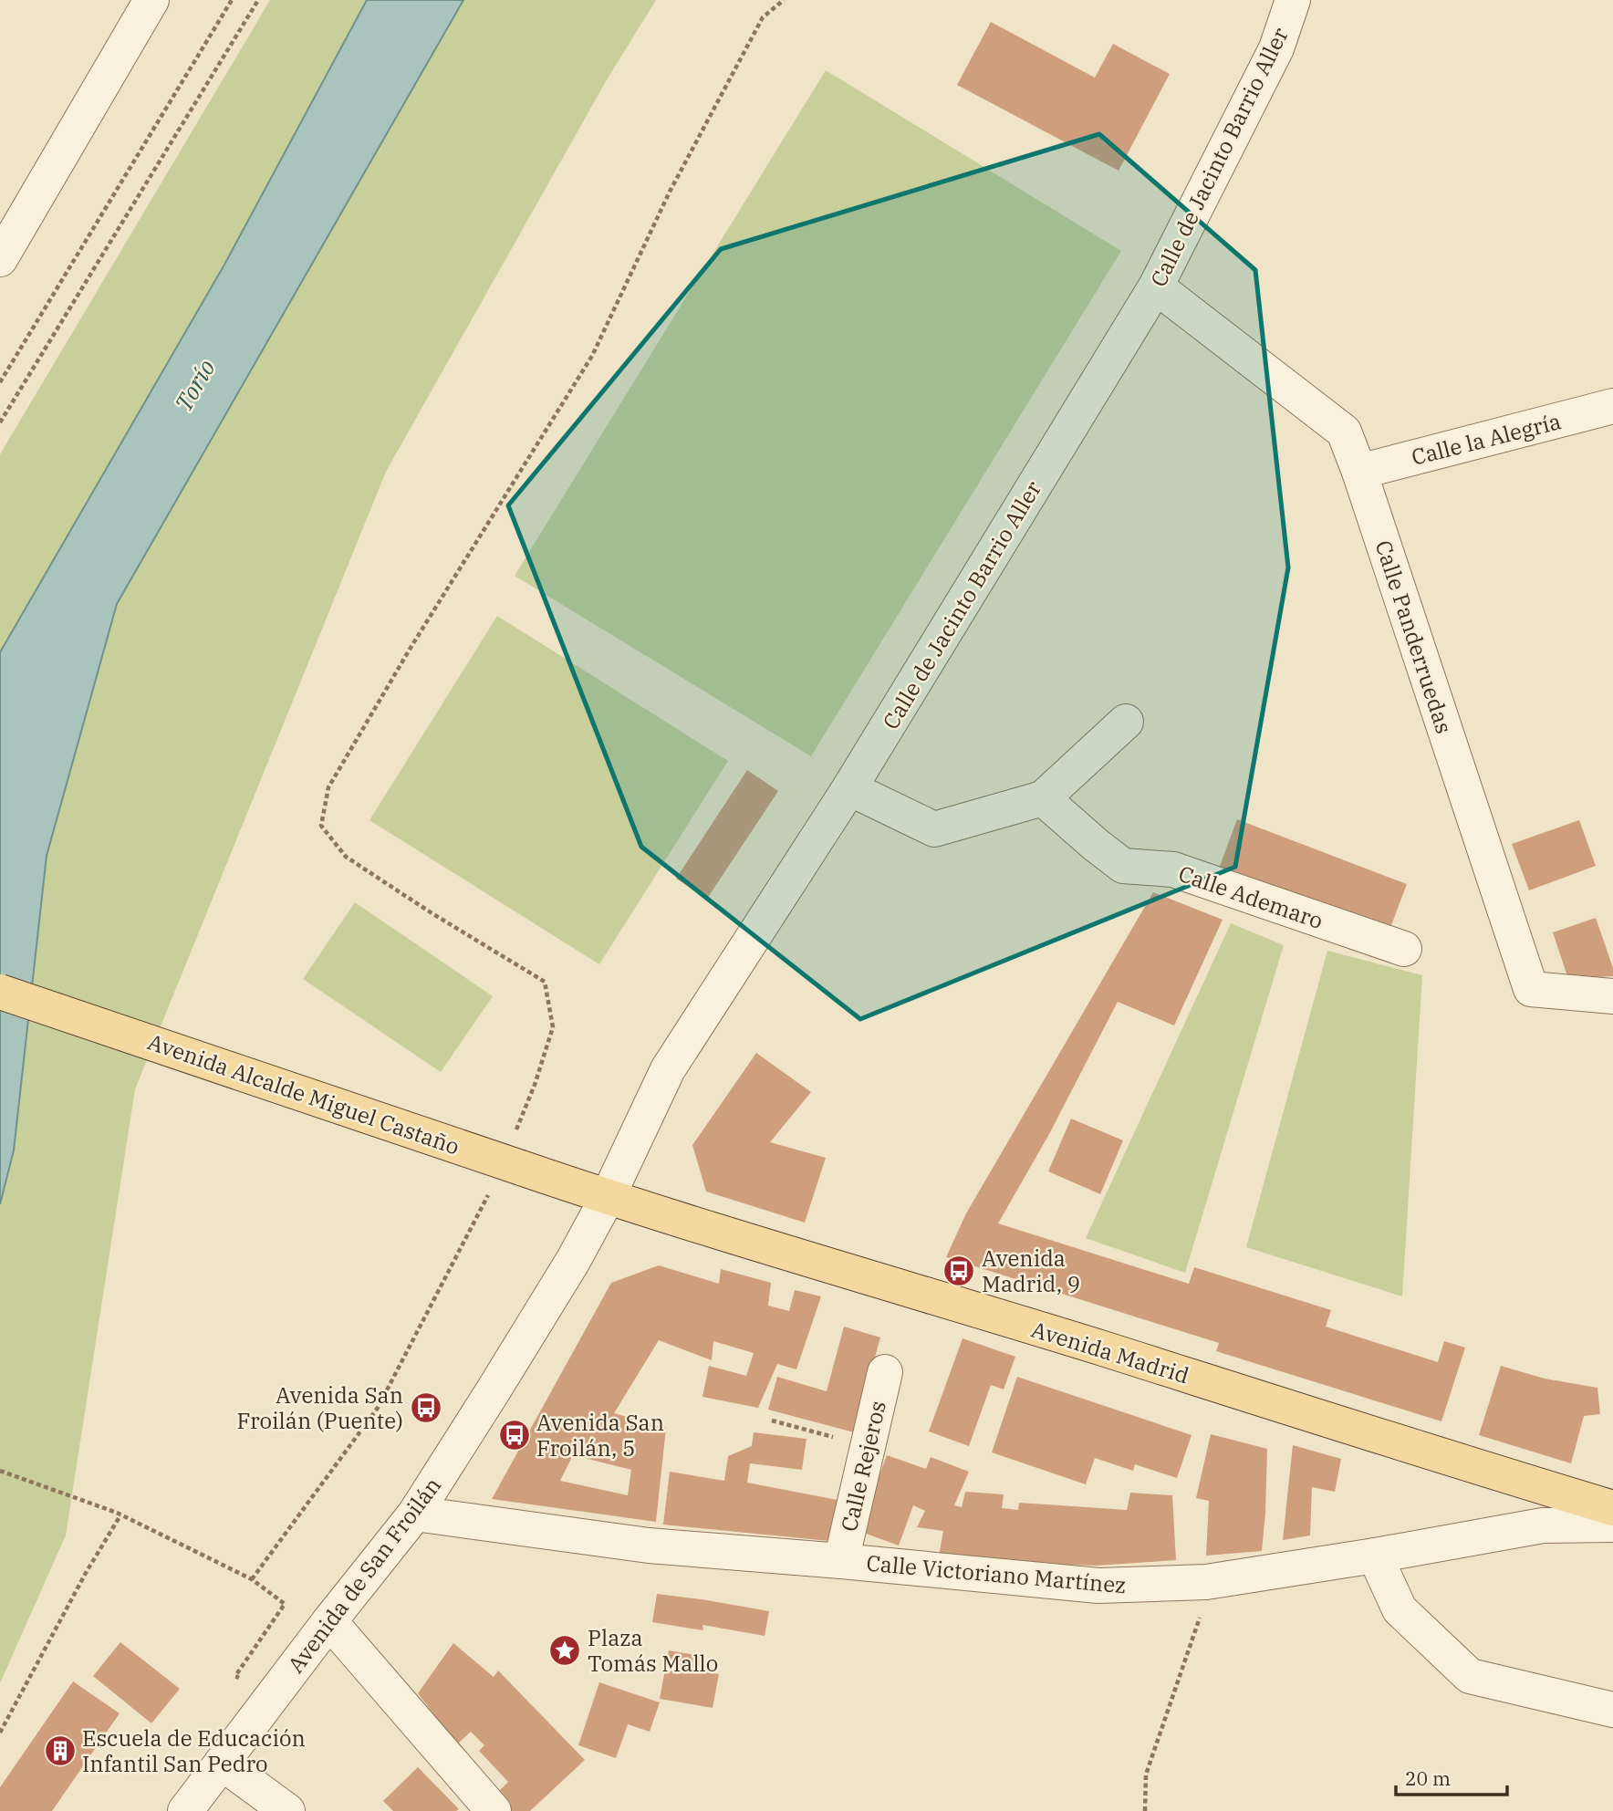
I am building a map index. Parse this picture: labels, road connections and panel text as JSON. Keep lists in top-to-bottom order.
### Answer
{
  "streets": {
    "main road": ["Avenida Alcalde Miguel Castaño", "Avenida Madrid"],
    "street": [
      "Calle de Jacinto Barrio Aller",
      "Calle la Alegría",
      "Calle Panderruedas",
      "Calle Ademaro",
      "Calle Rejeros",
      "Calle Victoriano Martínez",
      "Avenida de San Froilán"
    ]
  },
  "crossings": [
    ["Calle de Jacinto Barrio Aller", "Calle Panderruedas"],
    ["Calle de Jacinto Barrio Aller", "Avenida Alcalde Miguel Castaño"],
    ["Calle de Jacinto Barrio Aller", "Avenida Madrid"],
    ["Calle de Jacinto Barrio Aller", "Avenida de San Froilán"],
    ["Calle la Alegría", "Calle Panderruedas"],
    ["Avenida Alcalde Miguel Castaño", "Avenida Madrid"],
    ["Avenida Alcalde Miguel Castaño", "Avenida de San Froilán"],
    ["Avenida Madrid", "Avenida de San Froilán"],
    ["Calle Rejeros", "Calle Victoriano Martínez"],
    ["Calle Victoriano Martínez", "Avenida de San Froilán"]
  ],
  "water": ["Torío"],
  "places": {
    "bus stop": ["Avenida Madrid, 9", "Avenida San Froilán (Puente)", "Avenida San Froilán, 5"],
    "place": ["Plaza Tomás Mallo"],
    "building": ["Escuela de Educación Infantil San Pedro"]
  },
  "scale_bar": "20 m"
}
